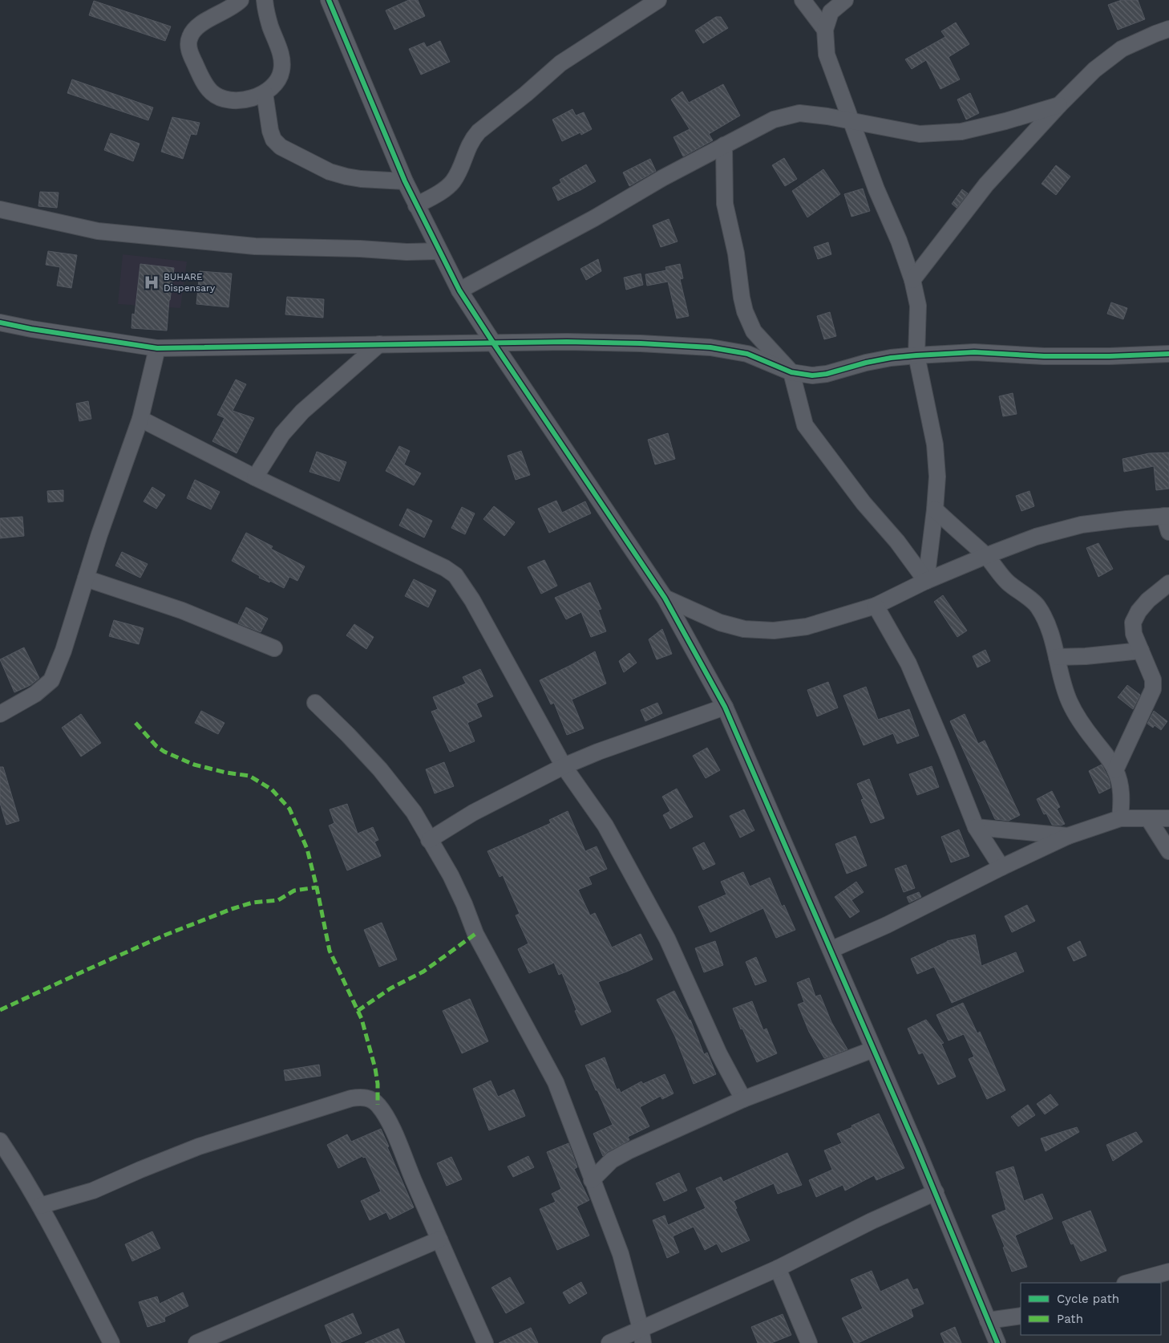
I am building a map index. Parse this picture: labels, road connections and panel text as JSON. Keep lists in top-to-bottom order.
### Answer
{
  "places": {
    "hospital": ["BUHARE Dispensary"]
  },
  "legend": ["Cycle path", "Path"]
}
